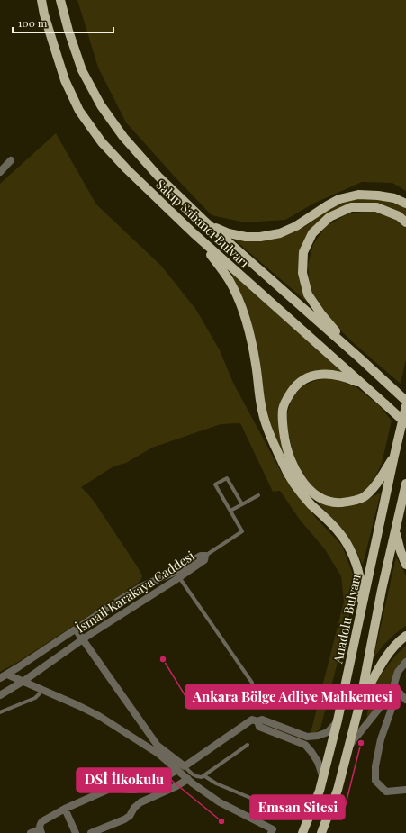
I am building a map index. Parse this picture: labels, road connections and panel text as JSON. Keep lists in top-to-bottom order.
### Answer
{
  "streets": {
    "main road": ["Sakıp Sabancı Bulvarı", "Anadolu Bulvarı"],
    "street": ["İsmail Karakaya Caddesi"]
  },
  "places": ["Ankara Bölge Adliye Mahkemesi", "Emsan Sitesi", "DSİ İlkokulu"],
  "scale_bar": "100 m"
}
